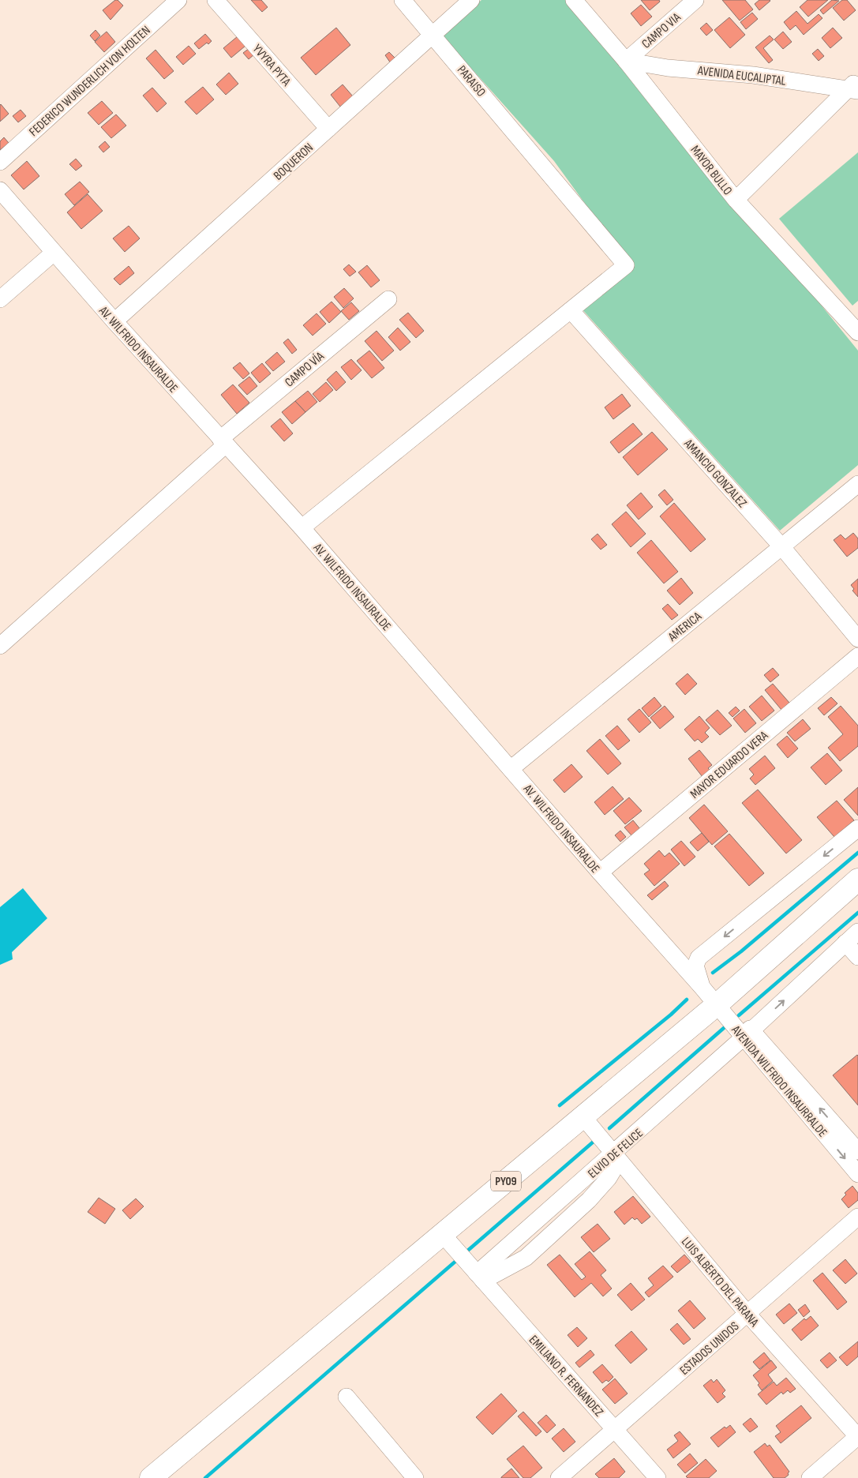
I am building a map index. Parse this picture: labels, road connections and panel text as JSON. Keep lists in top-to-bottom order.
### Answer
{
  "streets": {
    "highway": ["PY09"],
    "street": [
      "CAMPO VIA",
      "YVYRA PYTA",
      "AVENIDA EUCALIPTAL",
      "FEDERICO WUNDERLICH VON HOLTEN",
      "PARAISO",
      "BOQUERON",
      "MAYOR BULLO",
      "AV. WILFRIDO INSAURALDE",
      "CAMPO VÍA",
      "AMANCIO GONZALEZ",
      "AMERICA",
      "MAYOR EDUARDO VERA",
      "AVENIDA WILFRIDO INSAURRALDE",
      "ELVIO DE FELICE",
      "LUIS ALBERTO DEL PARANA",
      "ESTADOS UNIDOS",
      "EMILIANO R. FERNANDEZ"
    ]
  },
  "crossings": [
    ["CAMPO VIA", "AVENIDA EUCALIPTAL"],
    ["CAMPO VIA", "MAYOR BULLO"],
    ["YVYRA PYTA", "BOQUERON"],
    ["AVENIDA EUCALIPTAL", "MAYOR BULLO"],
    ["PARAISO", "BOQUERON"],
    ["PARAISO", "AMANCIO GONZALEZ"],
    ["BOQUERON", "AV. WILFRIDO INSAURALDE"],
    ["AV. WILFRIDO INSAURALDE", "CAMPO VÍA"],
    ["AV. WILFRIDO INSAURALDE", "AMERICA"],
    ["AV. WILFRIDO INSAURALDE", "MAYOR EDUARDO VERA"],
    ["AV. WILFRIDO INSAURALDE", "AVENIDA WILFRIDO INSAURRALDE"],
    ["AMANCIO GONZALEZ", "AMERICA"],
    ["AVENIDA WILFRIDO INSAURRALDE", "ELVIO DE FELICE"],
    ["AVENIDA WILFRIDO INSAURRALDE", "PY09"],
    ["ELVIO DE FELICE", "LUIS ALBERTO DEL PARANA"],
    ["ELVIO DE FELICE", "EMILIANO R. FERNANDEZ"],
    ["PY09", "LUIS ALBERTO DEL PARANA"],
    ["PY09", "EMILIANO R. FERNANDEZ"],
    ["LUIS ALBERTO DEL PARANA", "ESTADOS UNIDOS"],
    ["ESTADOS UNIDOS", "EMILIANO R. FERNANDEZ"]
  ]
}
